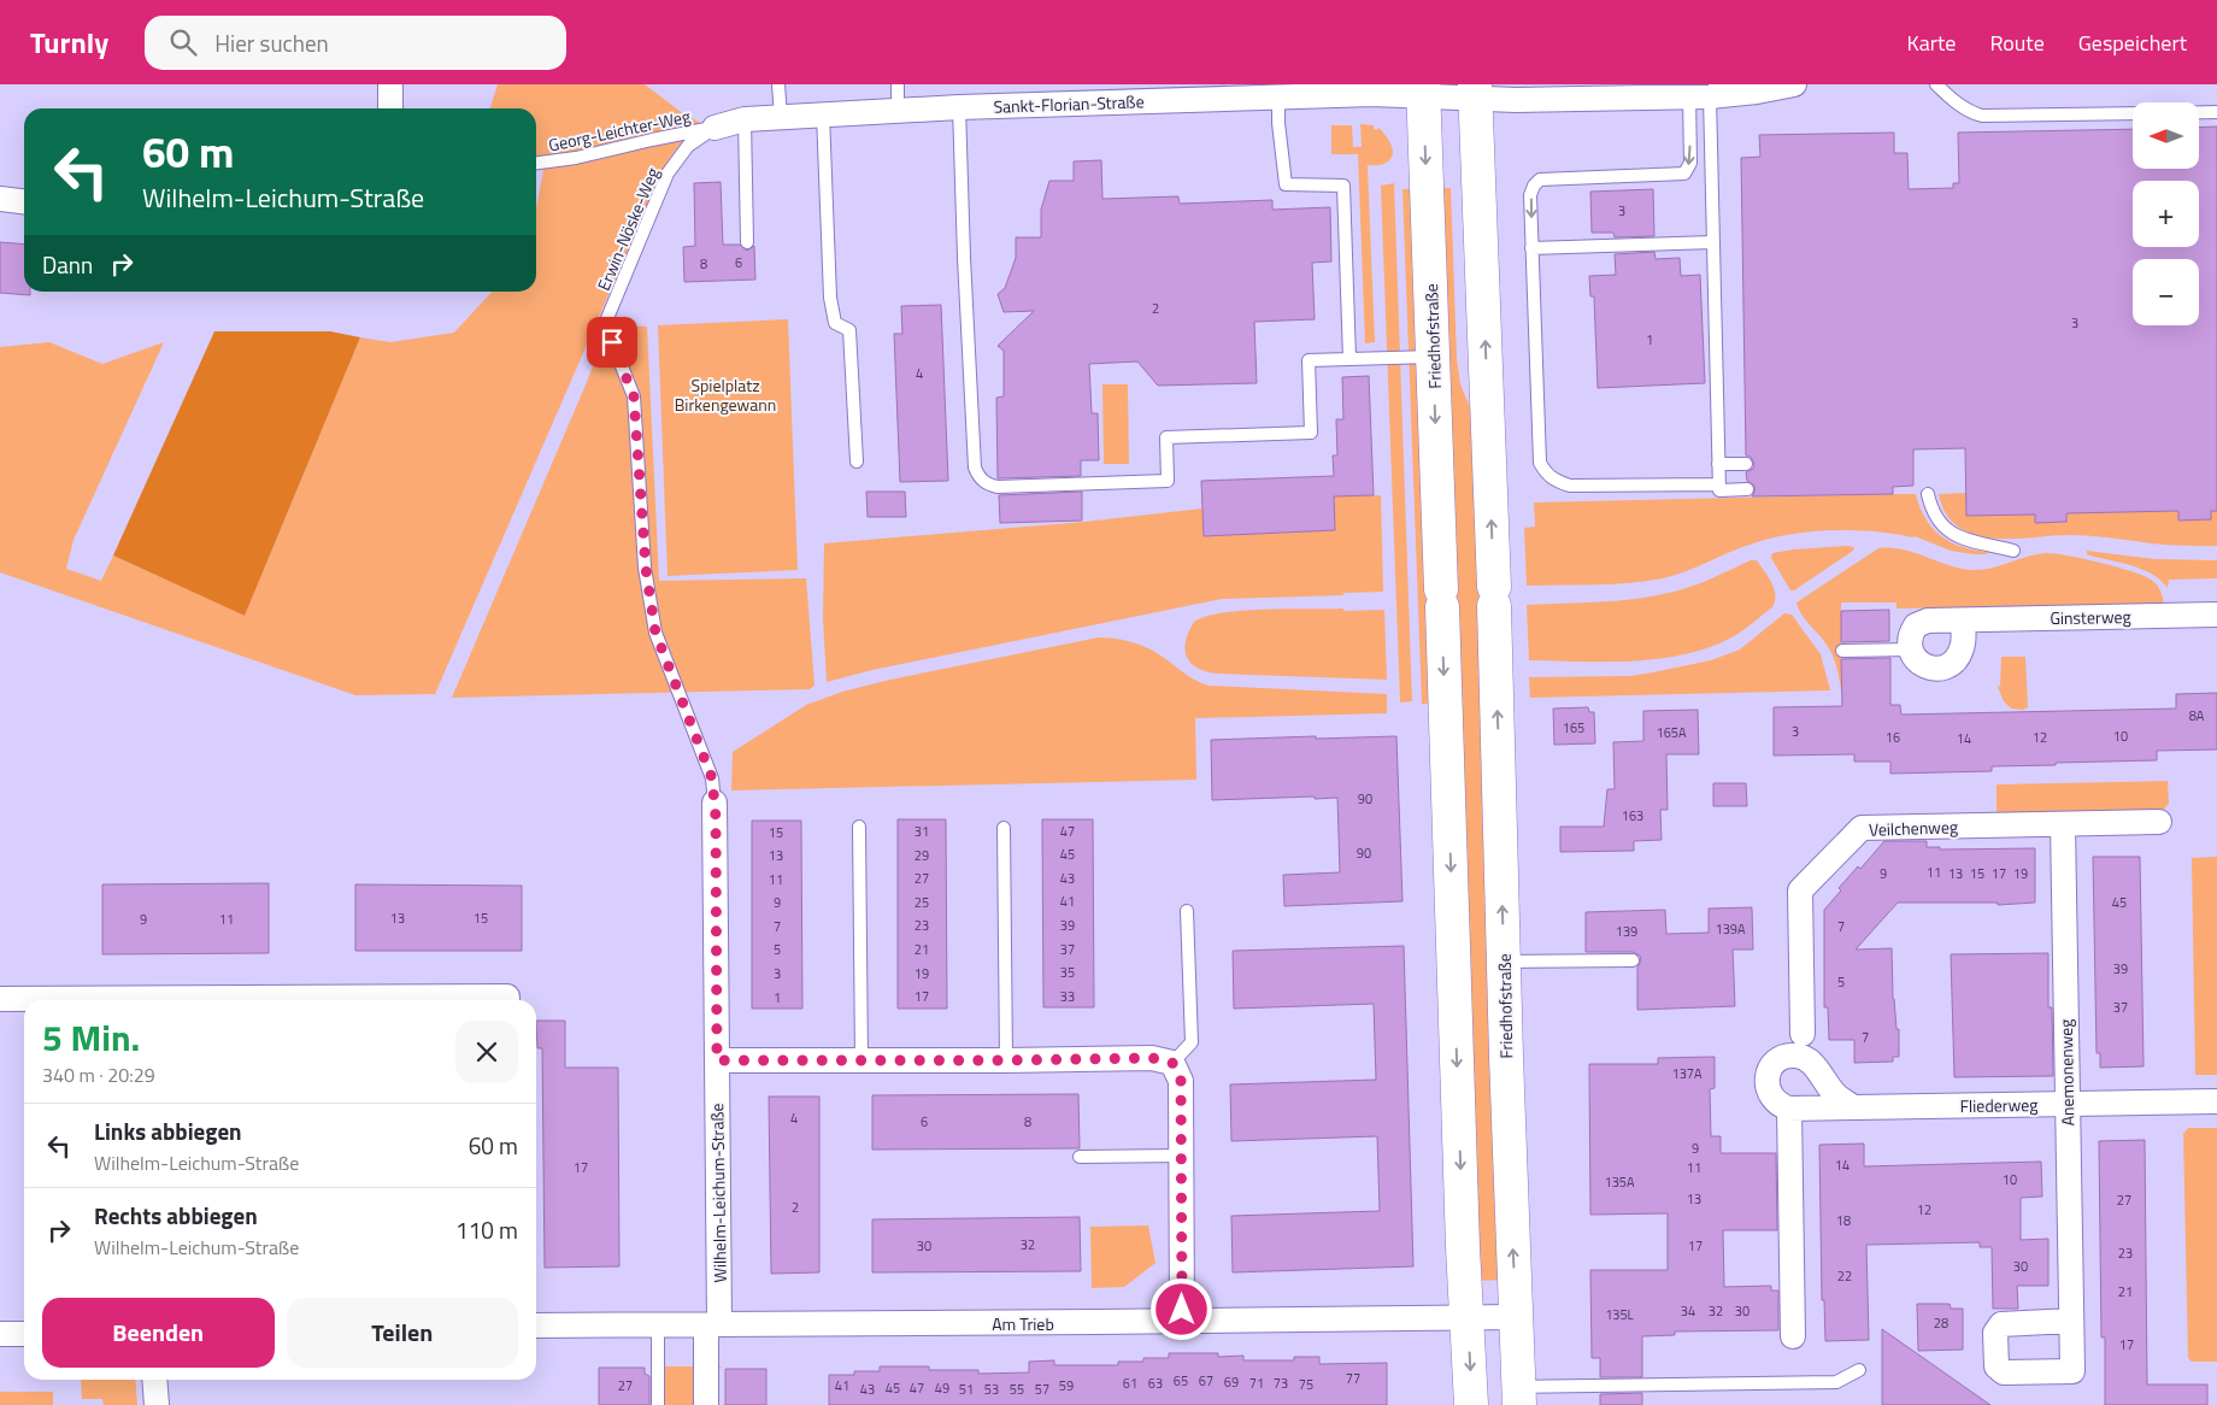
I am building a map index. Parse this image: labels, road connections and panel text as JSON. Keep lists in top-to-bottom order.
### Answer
{
  "streets": {
    "main road": ["Friedhofstraße"],
    "street": [
      "Sankt-Florian-Straße",
      "Ginsterweg",
      "Veilchenweg",
      "Anemonenweg",
      "Fliederweg",
      "Wilhelm-Leichum-Straße",
      "Am Trieb"
    ],
    "lane": ["Georg-Leichter-Weg", "Erwin-Nöske-Weg"]
  },
  "crossings": [
    ["Sankt-Florian-Straße", "Georg-Leichter-Weg"],
    ["Sankt-Florian-Straße", "Erwin-Nöske-Weg"],
    ["Sankt-Florian-Straße", "Friedhofstraße"],
    ["Georg-Leichter-Weg", "Erwin-Nöske-Weg"],
    ["Erwin-Nöske-Weg", "Wilhelm-Leichum-Straße"],
    ["Friedhofstraße", "Am Trieb"],
    ["Veilchenweg", "Anemonenweg"],
    ["Anemonenweg", "Fliederweg"],
    ["Wilhelm-Leichum-Straße", "Am Trieb"]
  ],
  "parks": ["Spielplatz Birkengewann"],
  "house_numbers": [
    "3",
    "6",
    "8",
    "2",
    "3",
    "1",
    "4",
    "8A",
    "165",
    "3",
    "165A",
    "10",
    "16",
    "12",
    "14",
    "90",
    "163",
    "31",
    "47",
    "15",
    "90",
    "45",
    "13",
    "29",
    "11",
    "9",
    "13",
    "15",
    "17",
    "19",
    "27",
    "43",
    "11",
    "41",
    "9",
    "25",
    "45",
    "13",
    "15",
    "9",
    "11",
    "23",
    "39",
    "7",
    "7",
    "139A",
    "139",
    "5",
    "21",
    "37",
    "39",
    "35",
    "3",
    "19",
    "5",
    "17",
    "33",
    "1",
    "37",
    "7",
    "137A",
    "4",
    "6",
    "8",
    "9",
    "14",
    "17",
    "11",
    "10",
    "135A",
    "13",
    "27",
    "2",
    "12",
    "18",
    "32",
    "30",
    "17",
    "23",
    "30",
    "22",
    "21",
    "34",
    "32",
    "30",
    "135L",
    "28",
    "17",
    "77",
    "65",
    "67",
    "69",
    "61",
    "63",
    "71",
    "73",
    "75",
    "27",
    "41",
    "59",
    "45",
    "47",
    "49",
    "43",
    "51",
    "53",
    "55",
    "57"
  ],
  "north": "left",
  "page": {
    "header": "Turnly",
    "search": "Hier suchen",
    "nav": ["Karte", "Route", "Gespeichert"],
    "map_buttons": ["+", "−"],
    "turn": ["60 m", "Wilhelm-Leichum-Straße"],
    "then": "Dann",
    "heading": ["5 Min.", "340 m · 20:29"],
    "list": [
      {
        "name": "Links abbiegen",
        "note": "Wilhelm-Leichum-Straße",
        "value": "60 m"
      },
      {
        "name": "Rechts abbiegen",
        "note": "Wilhelm-Leichum-Straße",
        "value": "110 m"
      }
    ],
    "buttons": ["Beenden", "Teilen"]
  }
}
